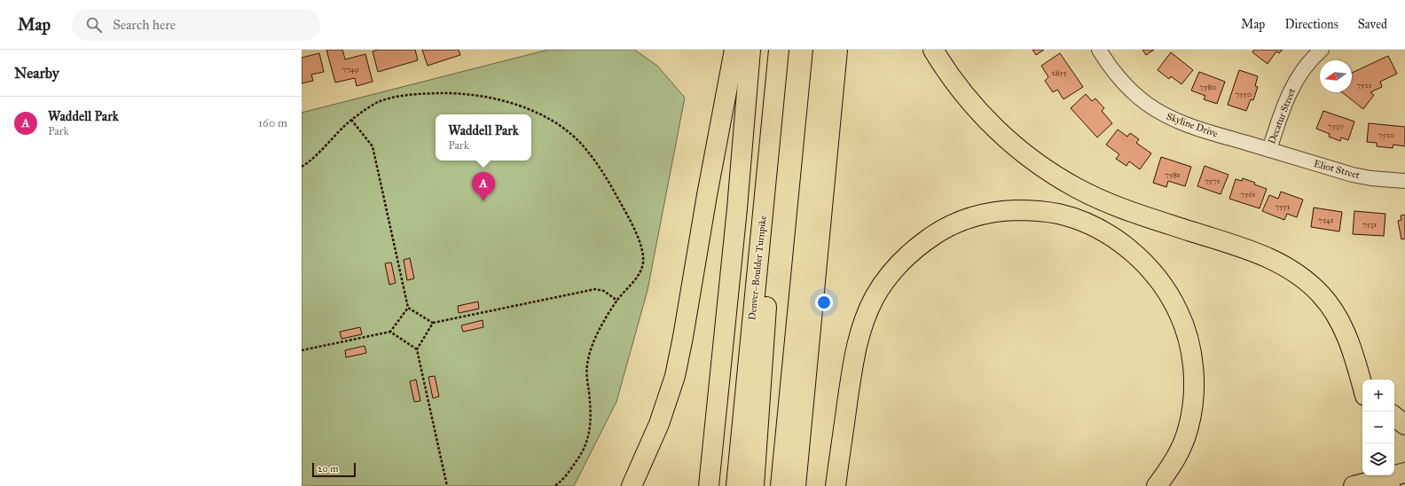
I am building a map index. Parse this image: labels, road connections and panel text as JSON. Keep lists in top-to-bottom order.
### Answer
{
  "streets": {
    "main road": ["Denver–Boulder Turnpike"],
    "street": ["Decatur Street", "Skyline Drive", "Eliot Street"]
  },
  "crossings": [
    ["Decatur Street", "Skyline Drive"],
    ["Decatur Street", "Eliot Street"],
    ["Skyline Drive", "Eliot Street"]
  ],
  "house_numbers": [
    "7749",
    "2855",
    "7521",
    "7580",
    "7550",
    "7530",
    "7520",
    "7581",
    "7571",
    "7561",
    "7551",
    "7541",
    "7531"
  ],
  "scale_bar": "20 m",
  "north": "left",
  "page": {
    "header": "Map",
    "search": "Search here",
    "nav": ["Map", "Directions", "Saved"],
    "heading": "Nearby",
    "list": [
      {
        "mark": "A",
        "name": "Waddell Park",
        "note": "Park",
        "value": "160 m"
      }
    ],
    "popup": ["Waddell Park", "Park"],
    "pins": "A",
    "map_buttons": ["+", "−"],
    "scale": "20 m"
  }
}
